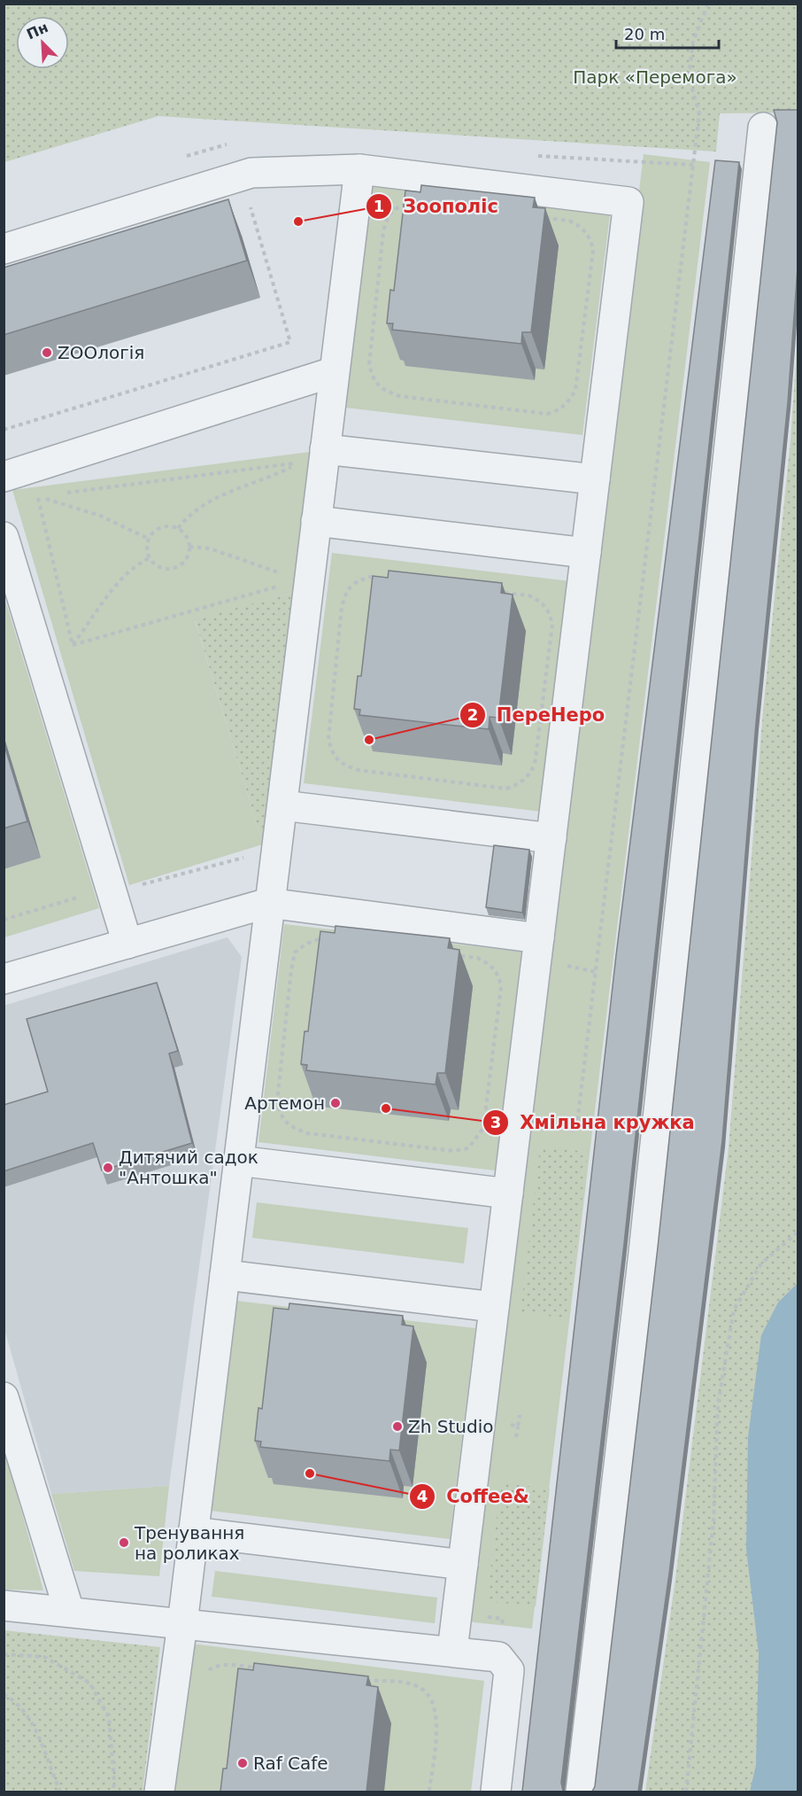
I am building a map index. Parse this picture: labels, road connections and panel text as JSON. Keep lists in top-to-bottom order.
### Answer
{
  "parks": ["Парк «Перемога»"],
  "places": [
    "Зоополіс",
    "ZООлогія",
    "ПереНеро",
    "Артемон",
    "Хмільна кружка",
    "Дитячий садок \"Антошка\"",
    "Zh Studio",
    "Coffee&",
    "Тренування на роликах",
    "Raf Cafe"
  ],
  "scale_bar": "20 m",
  "north": "top left"
}
